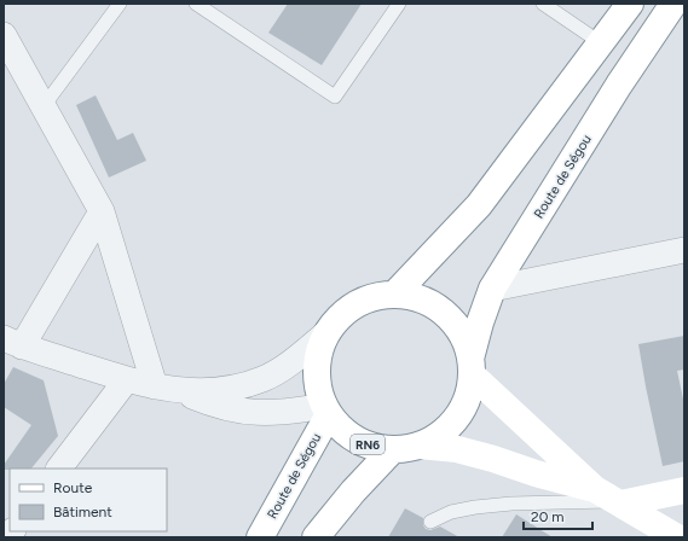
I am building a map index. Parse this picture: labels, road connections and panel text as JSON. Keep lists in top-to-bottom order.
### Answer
{
  "streets": {
    "main road": ["Route de Ségou", "RN6"]
  },
  "crossings": [
    ["Route de Ségou", "RN6"]
  ],
  "legend": ["Route", "Bâtiment"],
  "scale_bar": "20 m"
}
